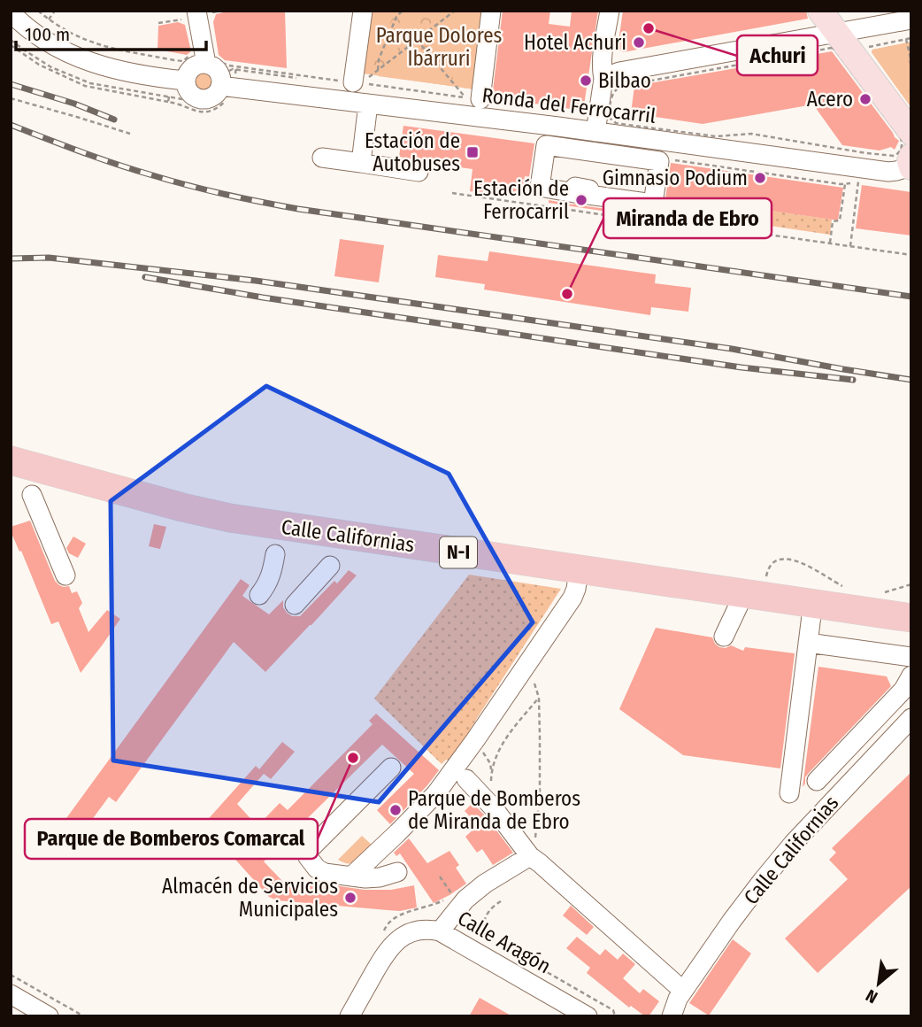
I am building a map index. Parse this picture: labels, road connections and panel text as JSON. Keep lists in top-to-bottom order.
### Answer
{
  "streets": {
    "highway": ["Calle Californias", "N-I"],
    "street": ["Ronda del Ferrocarril", "Calle Aragón"]
  },
  "parks": ["Parque Dolores Ibárruri"],
  "places": {
    "other": [
      "Achuri",
      "Hotel Achuri",
      "Bilbao",
      "Acero",
      "Gimnasio Podium",
      "Estación de Ferrocarril",
      "Miranda de Ebro",
      "Parque de Bomberos Comarcal",
      "Parque de Bomberos de Miranda de Ebro",
      "Almacén de Servicios Municipales"
    ],
    "transit": ["Estación de Autobuses"]
  },
  "scale_bar": "100 m",
  "north": "bottom left"
}
